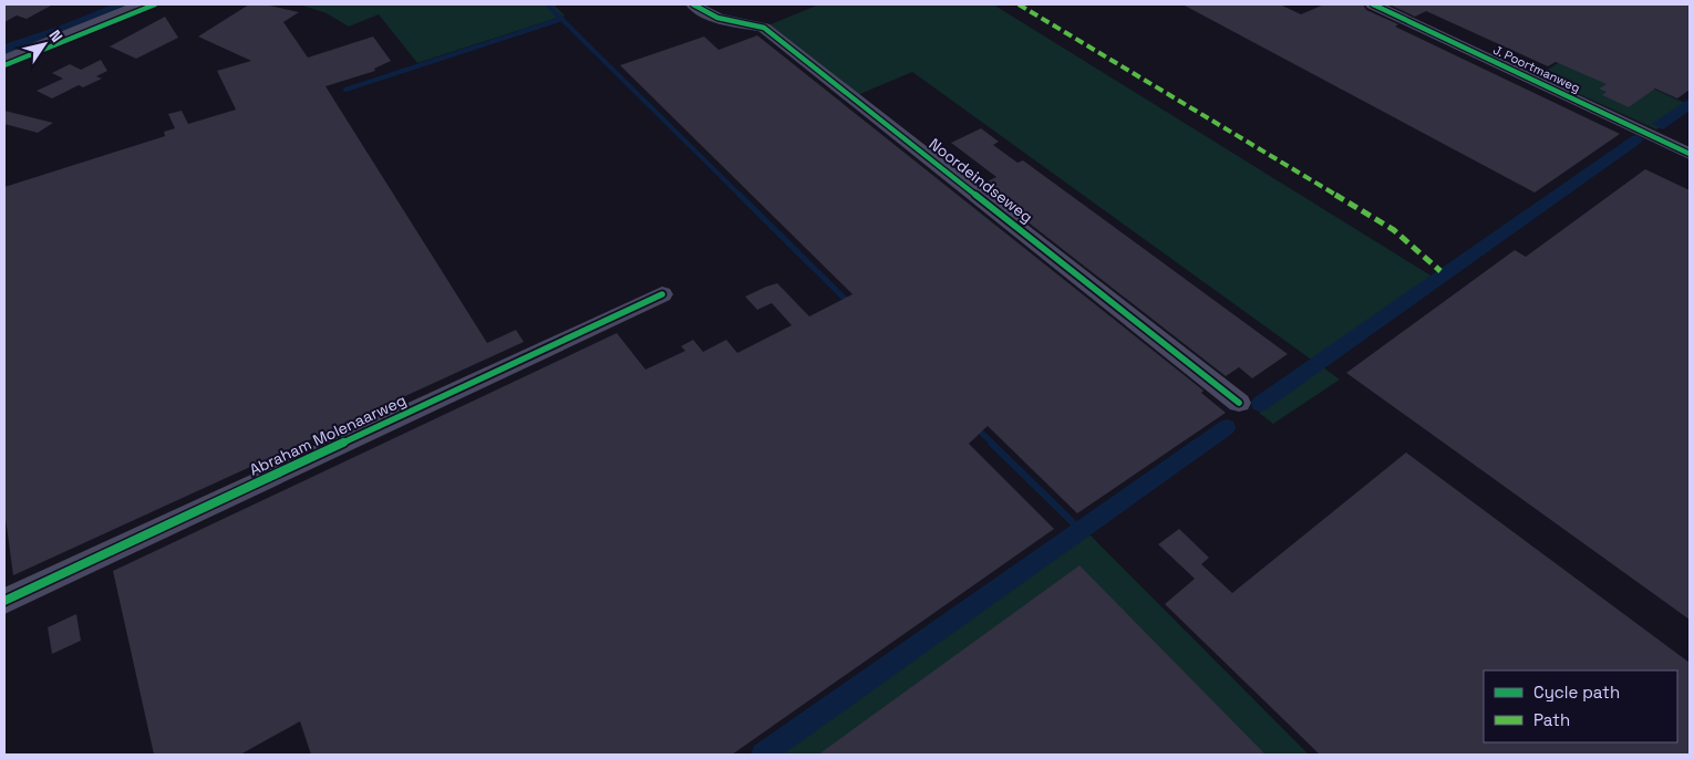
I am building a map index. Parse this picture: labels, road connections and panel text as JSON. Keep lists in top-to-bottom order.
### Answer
{
  "streets": {
    "street": ["J. Poortmanweg", "Noordeindseweg", "Abraham Molenaarweg"]
  },
  "legend": ["Cycle path", "Path"],
  "north": "top right"
}
